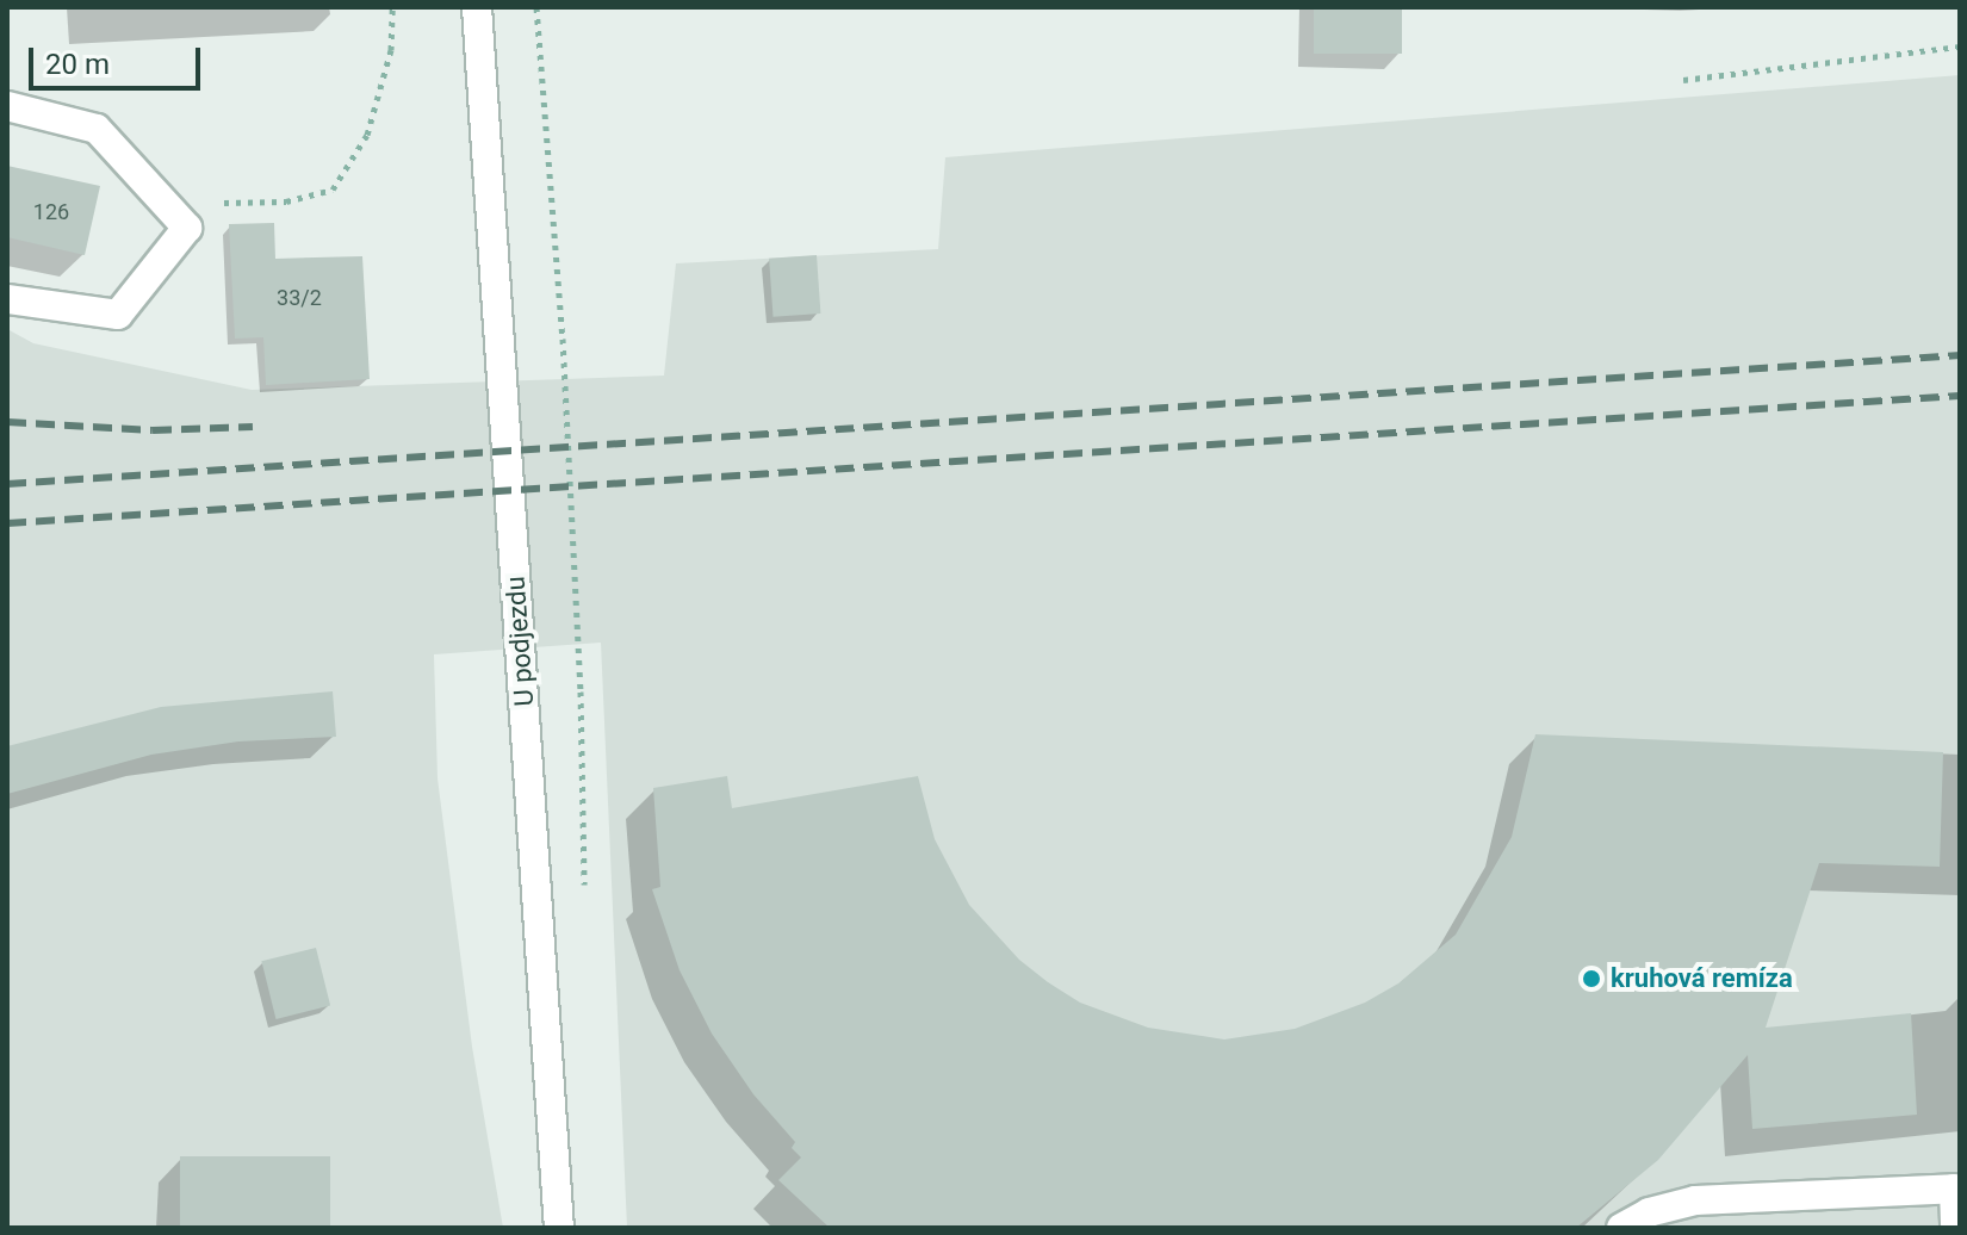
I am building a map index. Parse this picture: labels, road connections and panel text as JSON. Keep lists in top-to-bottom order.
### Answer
{
  "streets": {
    "main road": ["U podjezdu"]
  },
  "places": ["kruhová remíza"],
  "house_numbers": ["126", "33/2"],
  "scale_bar": "20 m"
}
